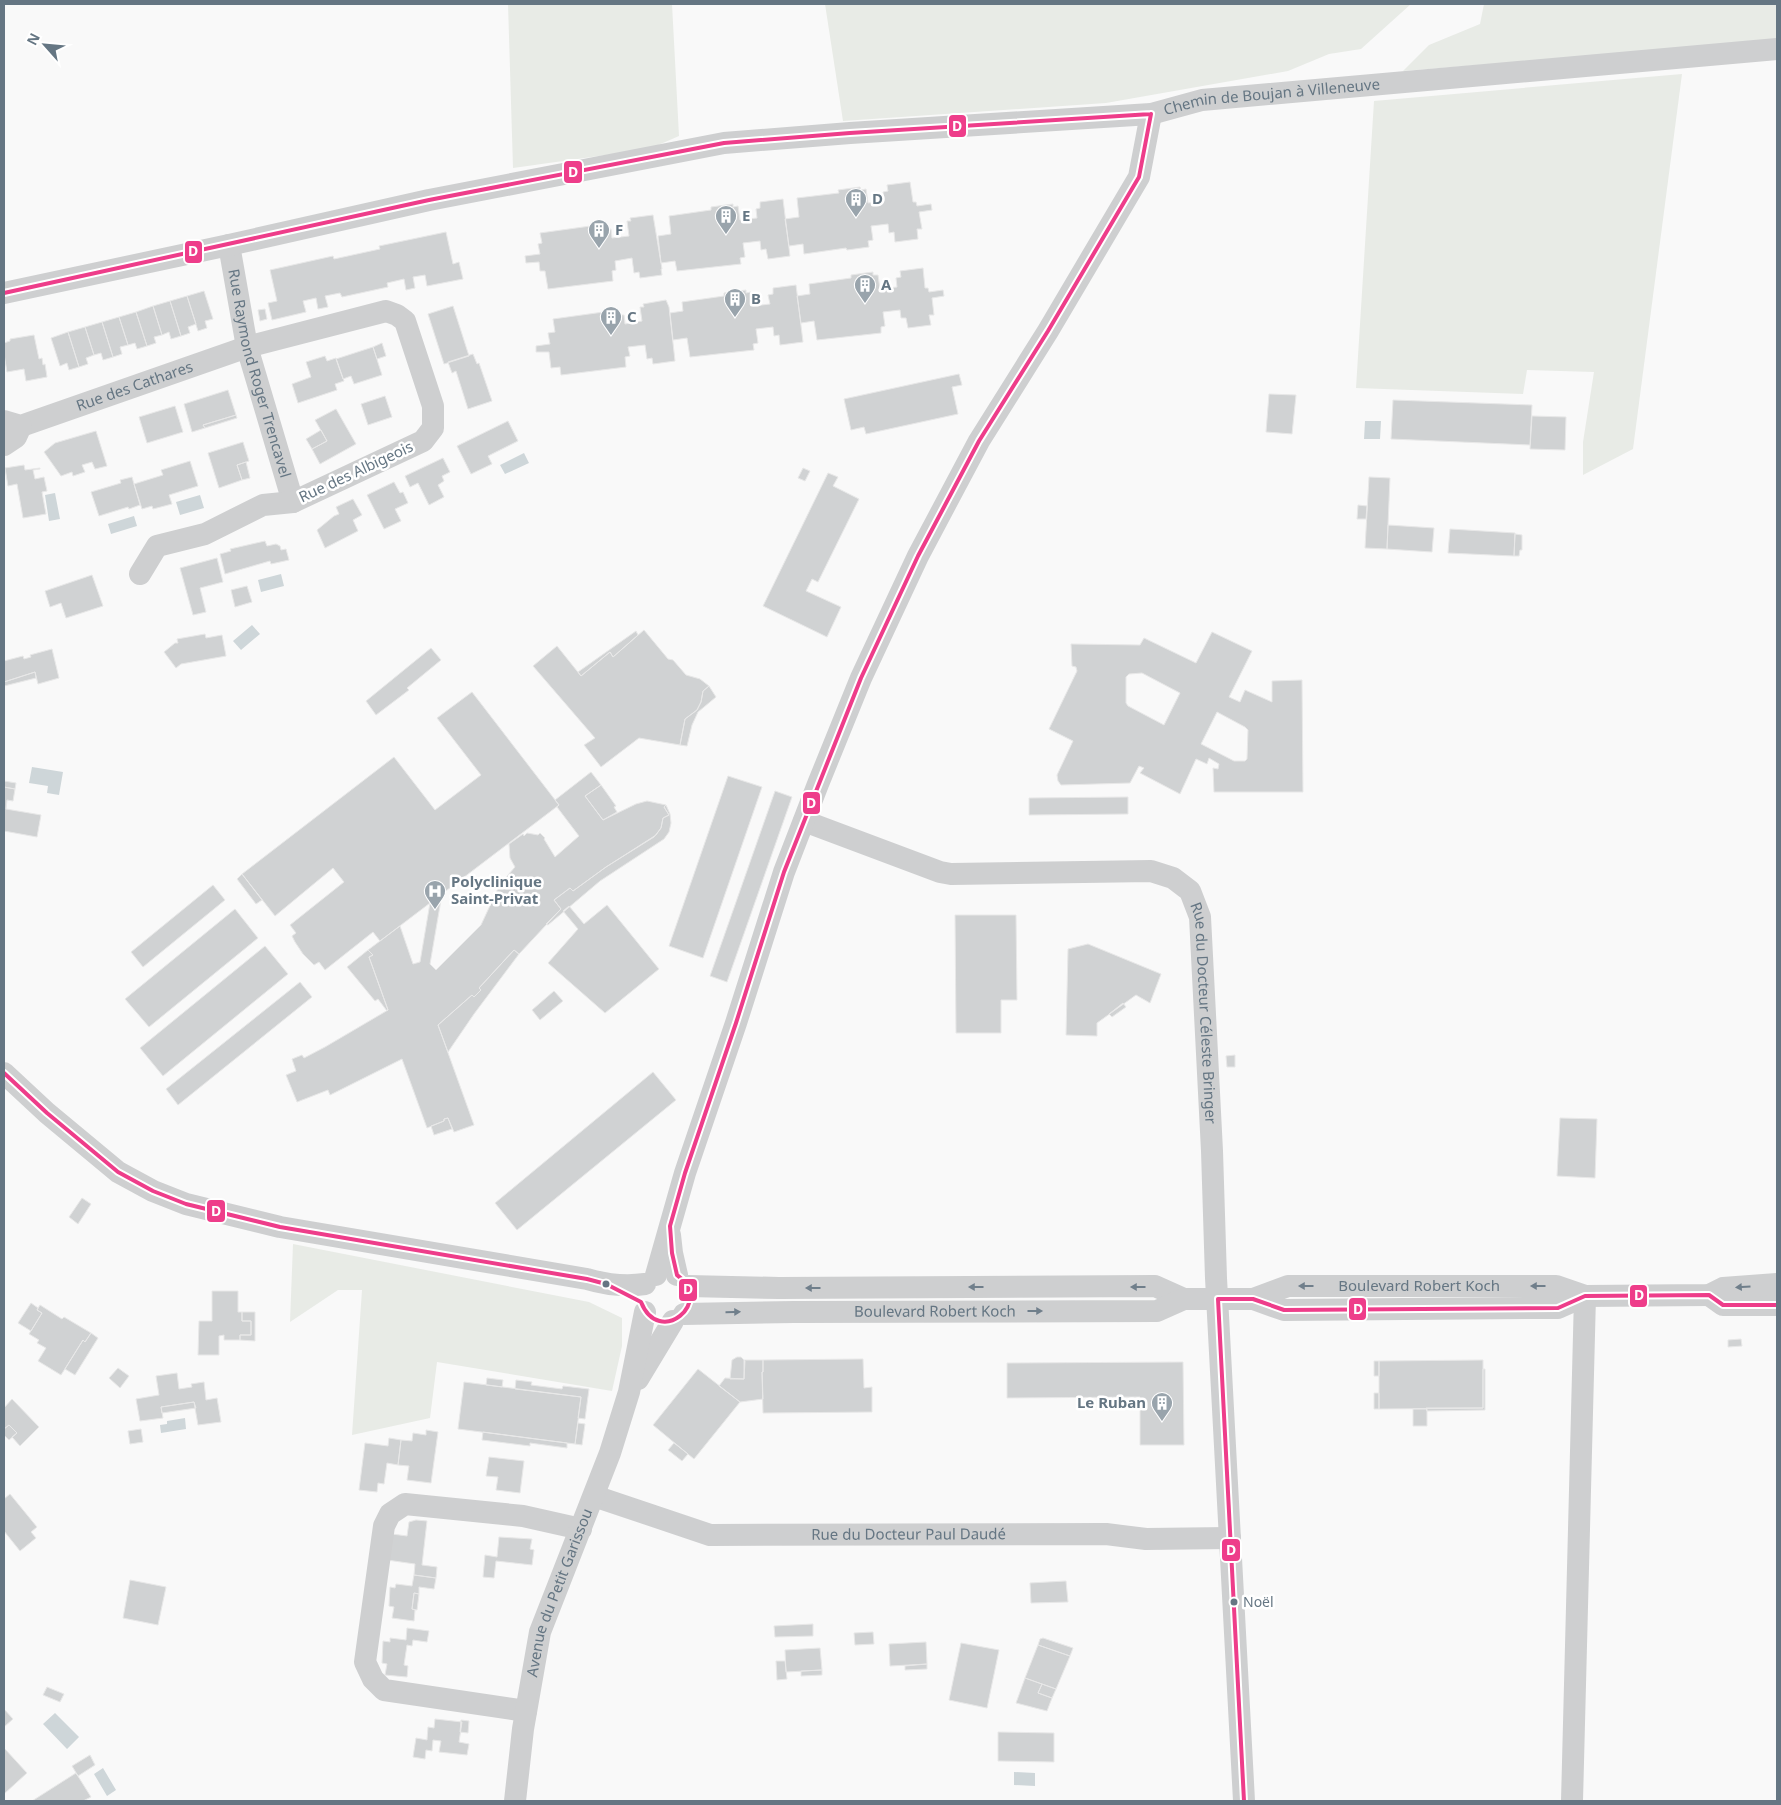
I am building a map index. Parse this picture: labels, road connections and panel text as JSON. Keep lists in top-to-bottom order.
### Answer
{
  "streets": {
    "street": [
      "Chemin de Boujan à Villeneuve",
      "Rue Raymond Roger Trencavel",
      "Rue des Cathares",
      "Rue des Albigeois",
      "Rue du Docteur Céleste Bringer",
      "Boulevard Robert Koch",
      "Rue du Docteur Paul Daudé",
      "Avenue du Petit Garissou"
    ]
  },
  "crossings": [
    ["Chemin de Boujan à Villeneuve", "Rue Raymond Roger Trencavel"],
    ["Rue Raymond Roger Trencavel", "Rue des Cathares"],
    ["Rue Raymond Roger Trencavel", "Rue des Albigeois"],
    ["Rue des Cathares", "Rue des Albigeois"],
    ["Rue du Docteur Céleste Bringer", "Boulevard Robert Koch"],
    ["Rue du Docteur Céleste Bringer", "Rue du Docteur Paul Daudé"],
    ["Boulevard Robert Koch", "Avenue du Petit Garissou"],
    ["Rue du Docteur Paul Daudé", "Avenue du Petit Garissou"]
  ],
  "places": {
    "building": [
      "D",
      "E",
      "F",
      "A",
      "B",
      "C",
      "Le Ruban"
    ],
    "hospital": ["Polyclinique Saint-Privat"],
    "other": ["Noël"]
  },
  "lines": ["transit line D"],
  "north": "top left"
}
